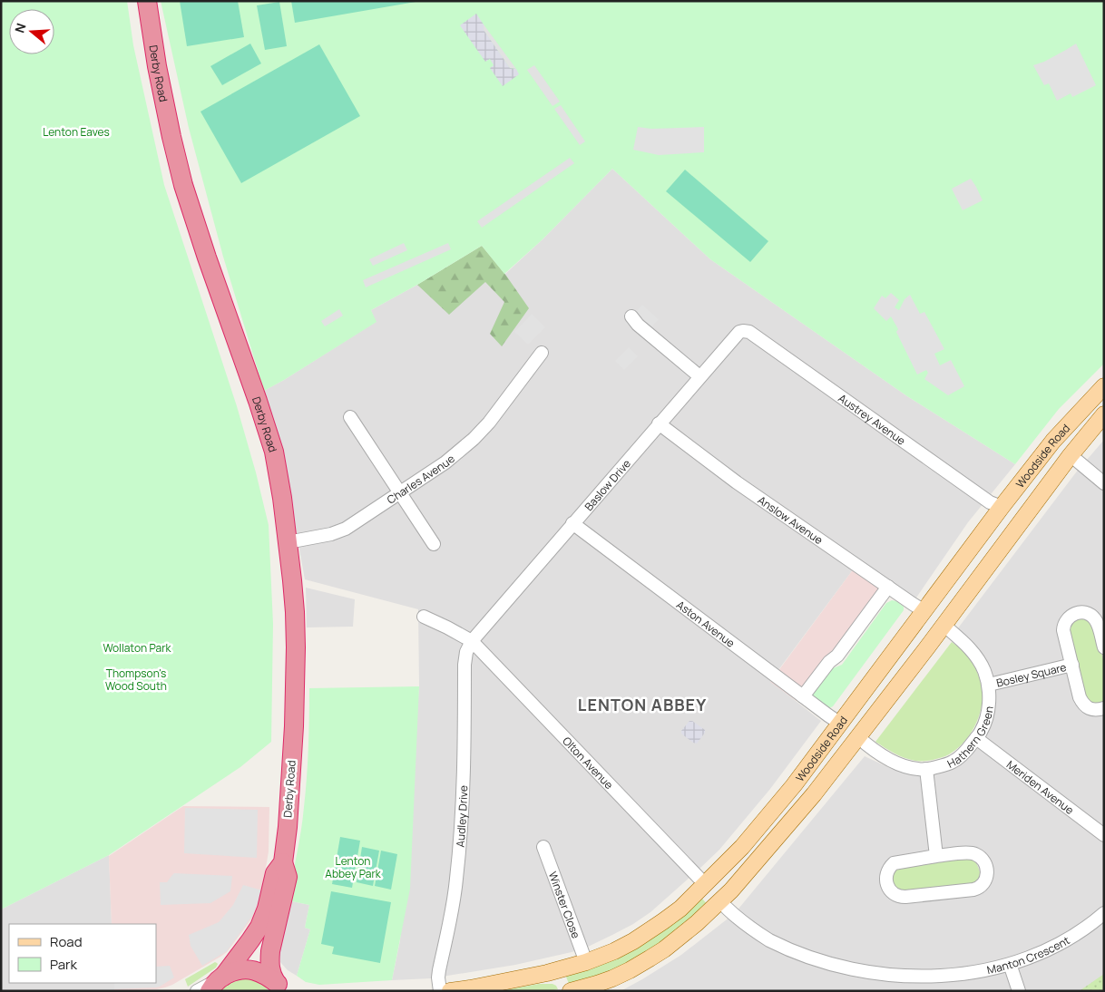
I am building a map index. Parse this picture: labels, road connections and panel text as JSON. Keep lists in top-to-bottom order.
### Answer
{
  "streets": {
    "highway": ["Derby Road"],
    "main road": ["Woodside Road"],
    "street": [
      "Austrey Avenue",
      "Charles Avenue",
      "Baslow Drive",
      "Anslow Avenue",
      "Aston Avenue",
      "Bosley Square",
      "Hathern Green",
      "Olton Avenue",
      "Meriden Avenue",
      "Audley Drive",
      "Winster Close",
      "Manton Crescent"
    ]
  },
  "crossings": [
    ["Derby Road", "Charles Avenue"],
    ["Austrey Avenue", "Woodside Road"],
    ["Austrey Avenue", "Baslow Drive"],
    ["Woodside Road", "Anslow Avenue"],
    ["Woodside Road", "Aston Avenue"],
    ["Woodside Road", "Hathern Green"],
    ["Woodside Road", "Olton Avenue"],
    ["Woodside Road", "Winster Close"],
    ["Woodside Road", "Manton Crescent"],
    ["Baslow Drive", "Anslow Avenue"],
    ["Baslow Drive", "Aston Avenue"],
    ["Baslow Drive", "Olton Avenue"],
    ["Baslow Drive", "Audley Drive"],
    ["Bosley Square", "Hathern Green"],
    ["Hathern Green", "Meriden Avenue"],
    ["Olton Avenue", "Audley Drive"]
  ],
  "districts": ["LENTON ABBEY"],
  "parks": [
    "Lenton Eaves",
    "Wollaton Park",
    "Thompson's Wood South",
    "Lenton Abbey Park"
  ],
  "legend": ["Road", "Park"],
  "north": "left"
}
